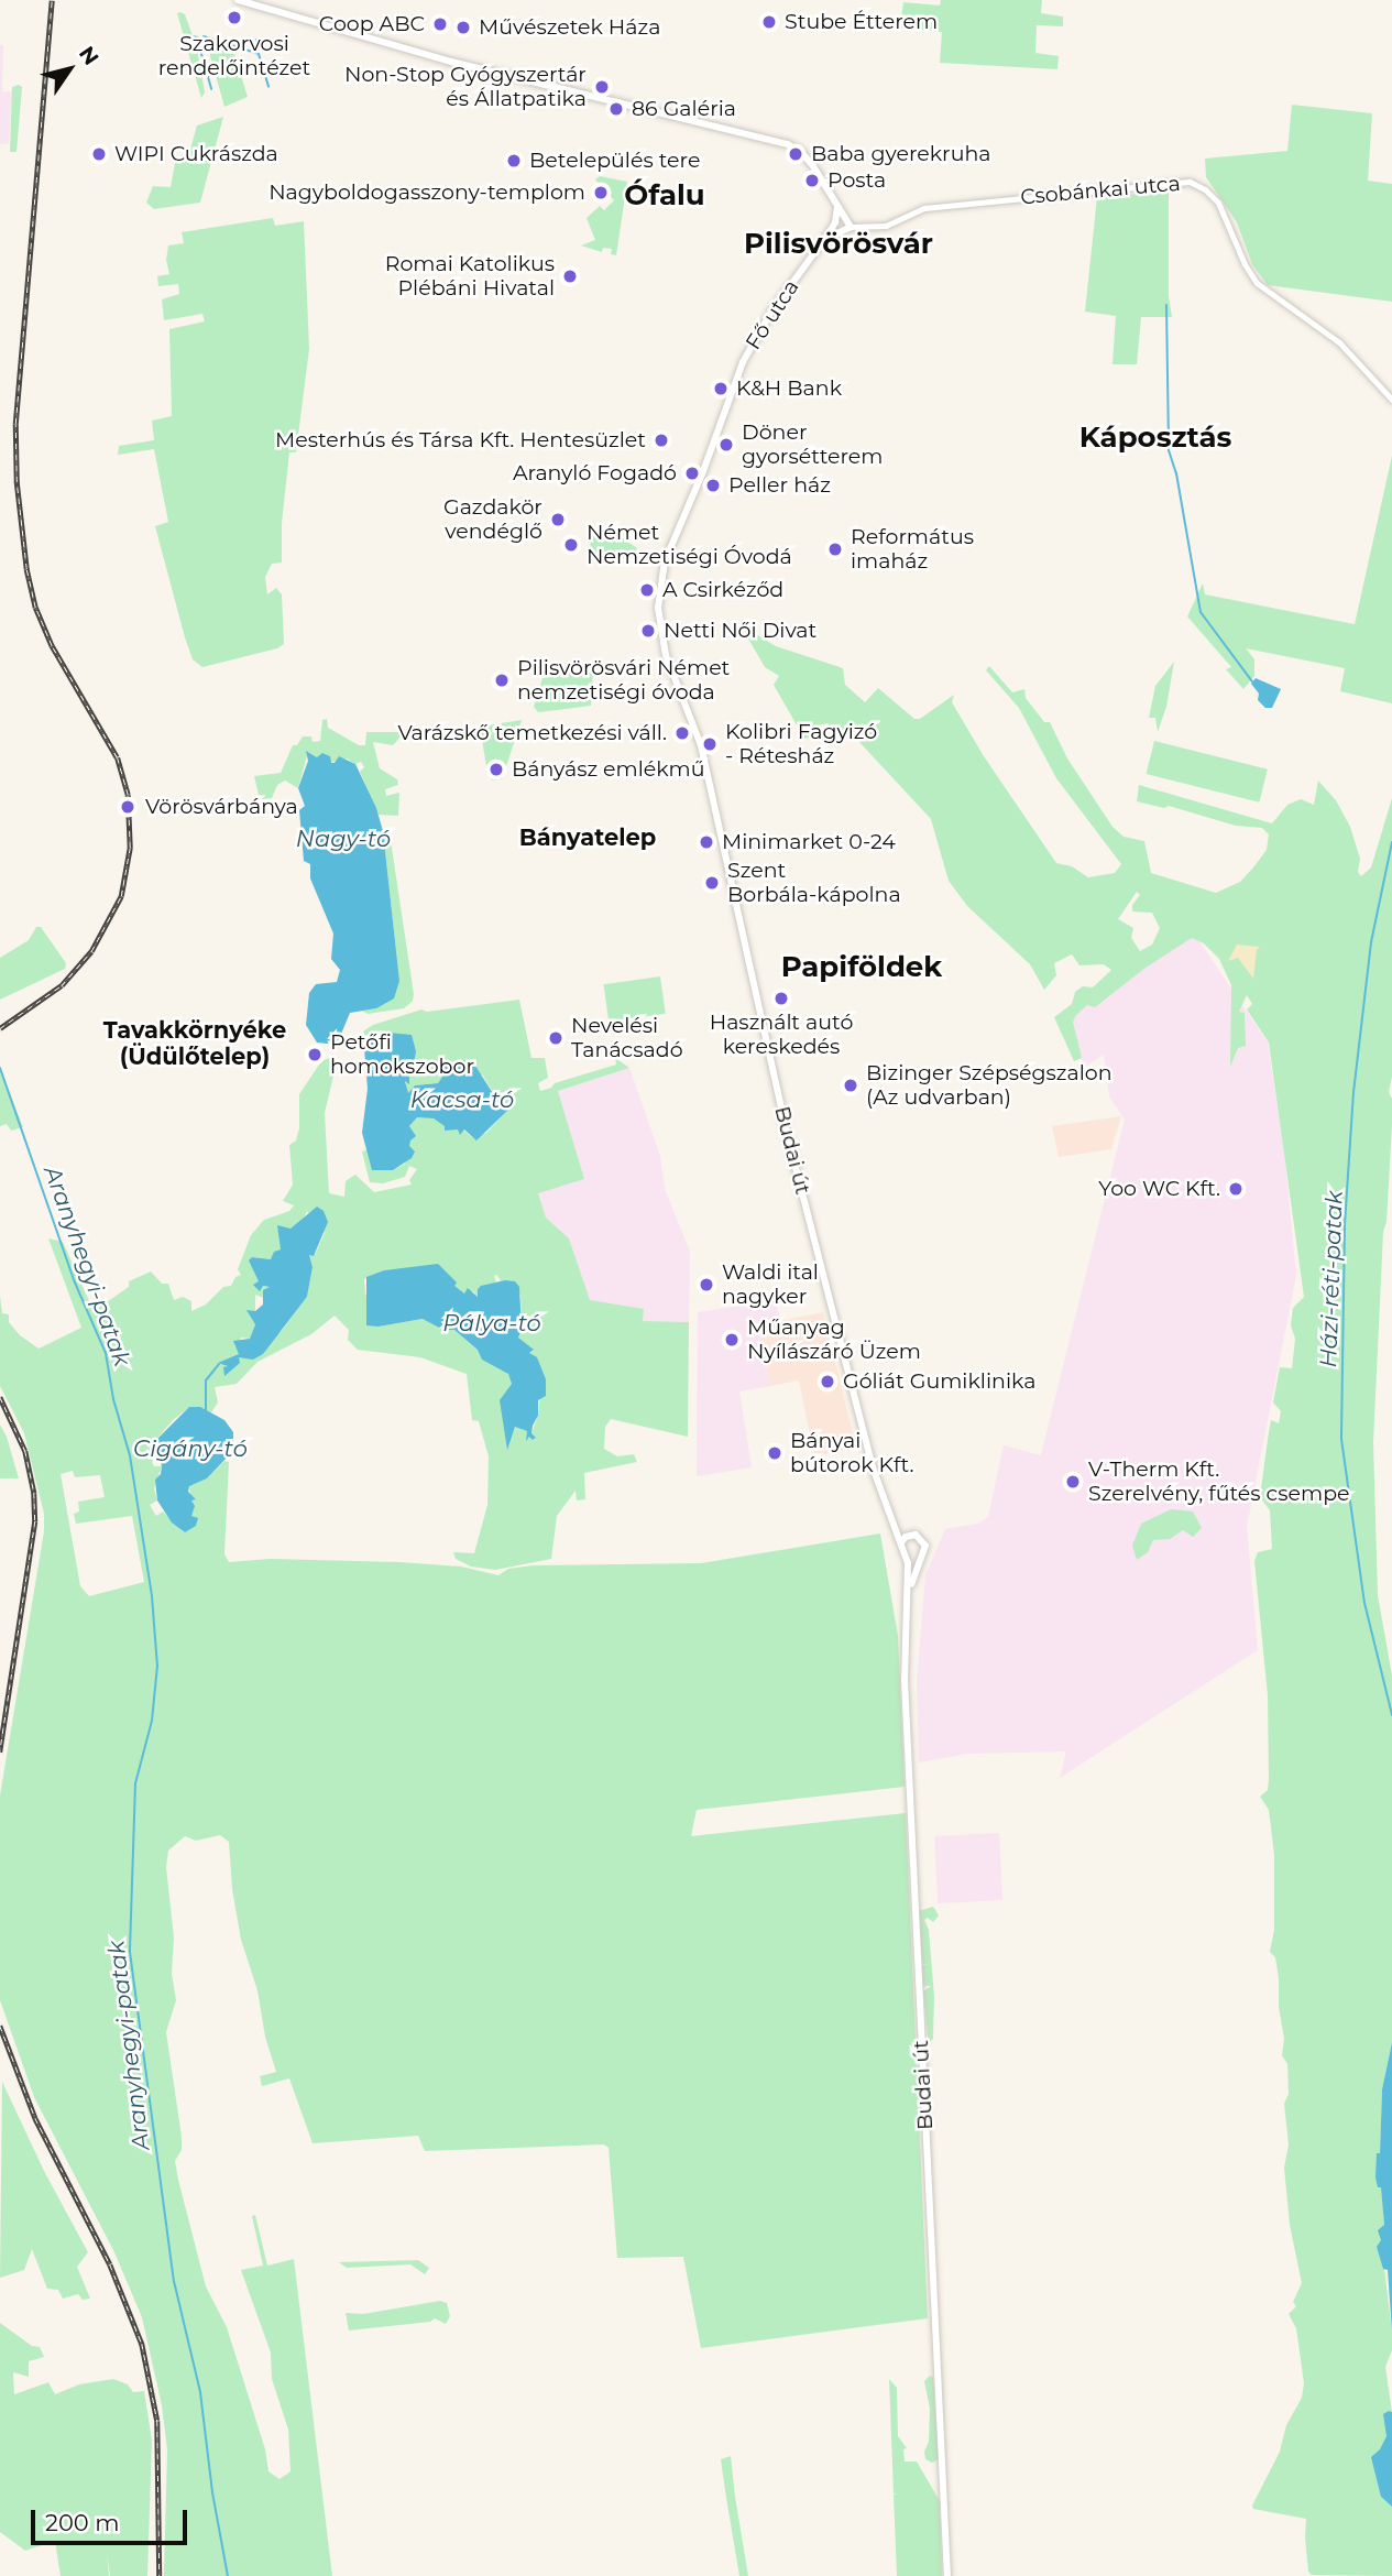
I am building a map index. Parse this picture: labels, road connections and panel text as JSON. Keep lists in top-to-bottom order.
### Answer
{
  "streets": {
    "main road": ["Csobánkai utca", "Fő utca", "Budai út"]
  },
  "crossings": [
    ["Fő utca", "Budai út"]
  ],
  "districts": [
    "Ófalu",
    "Pilisvörösvár",
    "Káposztás",
    "Bányatelep",
    "Papiföldek",
    "Tavakkörnyéke (Üdülőtelep)"
  ],
  "water": [
    "Nagy-tó",
    "Kacsa-tó",
    "Aranyhegyi-patak",
    "Házi-réti-patak",
    "Pálya-tó",
    "Cigány-tó"
  ],
  "places": [
    "Szakorvosi rendelőintézet",
    "Stube Étterem",
    "Coop ABC",
    "Művészetek Háza",
    "Non-Stop Gyógyszertár és Állatpatika",
    "86 Galéria",
    "WIPI Cukrászda",
    "Baba gyerekruha",
    "Betelepülés tere",
    "Posta",
    "Nagyboldogasszony-templom",
    "Romai Katolikus Plébáni Hivatal",
    "K&H Bank",
    "Mesterhús és Társa Kft. Hentesüzlet",
    "Döner gyorsétterem",
    "Aranyló Fogadó",
    "Peller ház",
    "Gazdakör vendéglő",
    "Német Nemzetiségi Óvodá",
    "Református imaház",
    "A Csirkéződ",
    "Netti Női Divat",
    "Pilisvörösvári Német nemzetiségi óvoda",
    "Varázskő temetkezési váll.",
    "Kolibri Fagyizó - Rétesház",
    "Bányász emlékmű",
    "Vörösvárbánya",
    "Minimarket 0-24",
    "Szent Borbála-kápolna",
    "Használt autó kereskedés",
    "Nevelési Tanácsadó",
    "Petőfi homokszobor",
    "Bizinger Szépségszalon (Az udvarban)",
    "Yoo WC Kft.",
    "Waldi ital nagyker",
    "Műanyag Nyílászáró Üzem",
    "Góliát Gumiklinika",
    "Bányai bútorok Kft.",
    "V-Therm Kft. Szerelvény, fűtés csempe"
  ],
  "scale_bar": "200 m",
  "north": "top right"
}
